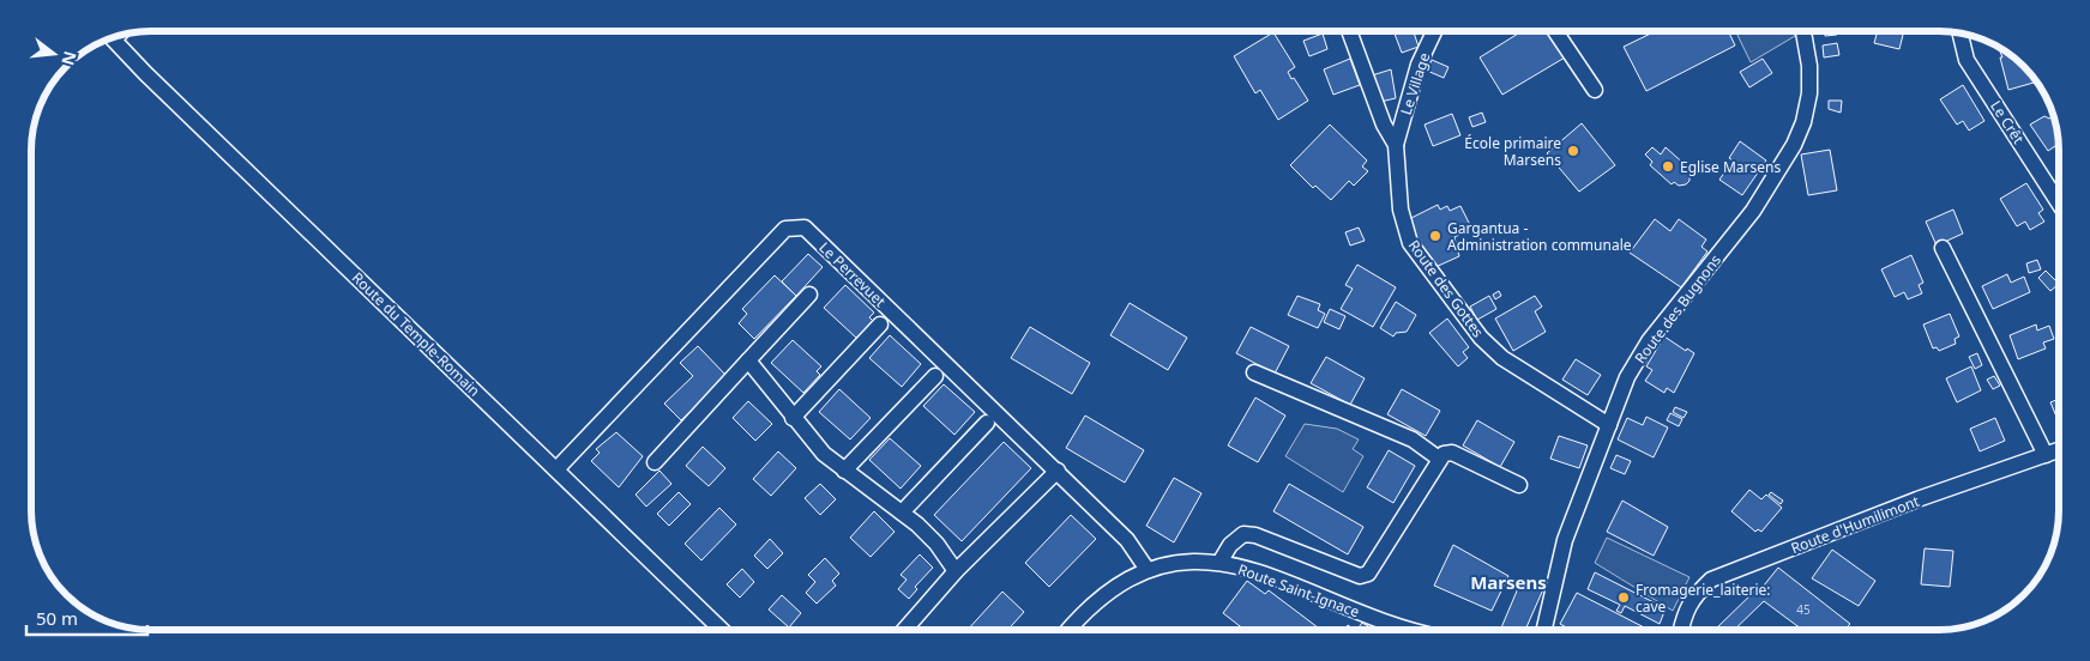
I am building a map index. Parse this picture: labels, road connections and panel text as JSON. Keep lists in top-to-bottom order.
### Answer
{
  "streets": {
    "street": [
      "Le Village",
      "Le Crêt",
      "Le Perrevuet",
      "Route des Gottes",
      "Route des Bugnons",
      "Route du Temple-Romain",
      "Route d'Humilimont",
      "Route Saint-Ignace"
    ]
  },
  "crossings": [
    ["Le Village", "Route des Gottes"],
    ["Le Perrevuet", "Route du Temple-Romain"],
    ["Le Perrevuet", "Route Saint-Ignace"],
    ["Route des Gottes", "Route des Bugnons"]
  ],
  "districts": ["Marsens"],
  "places": [
    "École primaire Marsens",
    "Eglise Marsens",
    "Gargantua - Administration communale",
    "Fromagerie_laiterie: cave"
  ],
  "house_numbers": ["45"],
  "scale_bar": "50 m",
  "north": "right"
}
